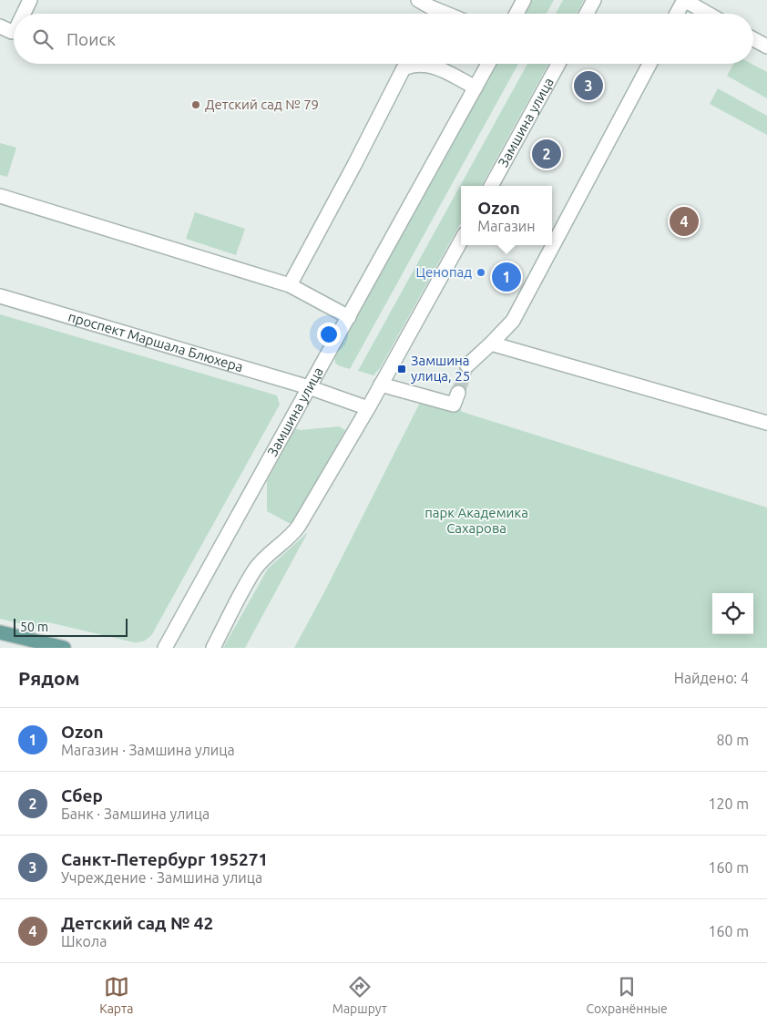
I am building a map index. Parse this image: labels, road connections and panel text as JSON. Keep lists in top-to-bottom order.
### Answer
{
  "streets": {
    "street": ["Замшина улица", "проспект Маршала Блюхера"]
  },
  "crossings": [
    ["Замшина улица", "проспект Маршала Блюхера"]
  ],
  "parks": ["парк Академика Сахарова"],
  "places": {
    "other": ["Детский сад № 79", "Ценопад"],
    "transit": ["Замшина улица, 25"]
  },
  "scale_bar": "50 m",
  "page": {
    "search": "Поиск",
    "pins": [
      "3",
      "2",
      "4",
      "1"
    ],
    "popup": ["Ozon", "Магазин"],
    "scale": "50 m",
    "heading": ["Рядом", "Найдено: 4"],
    "list": [
      {
        "mark": "1",
        "name": "Ozon",
        "note": "Магазин · Замшина улица",
        "value": "80 m"
      },
      {
        "mark": "2",
        "name": "Сбер",
        "note": "Банк · Замшина улица",
        "value": "120 m"
      },
      {
        "mark": "3",
        "name": "Санкт-Петербург 195271",
        "note": "Учреждение · Замшина улица",
        "value": "160 m"
      },
      {
        "mark": "4",
        "name": "Детский сад № 42",
        "note": "Школа",
        "value": "160 m"
      }
    ],
    "nav": ["Карта", "Маршрут", "Сохранённые"]
  }
}
